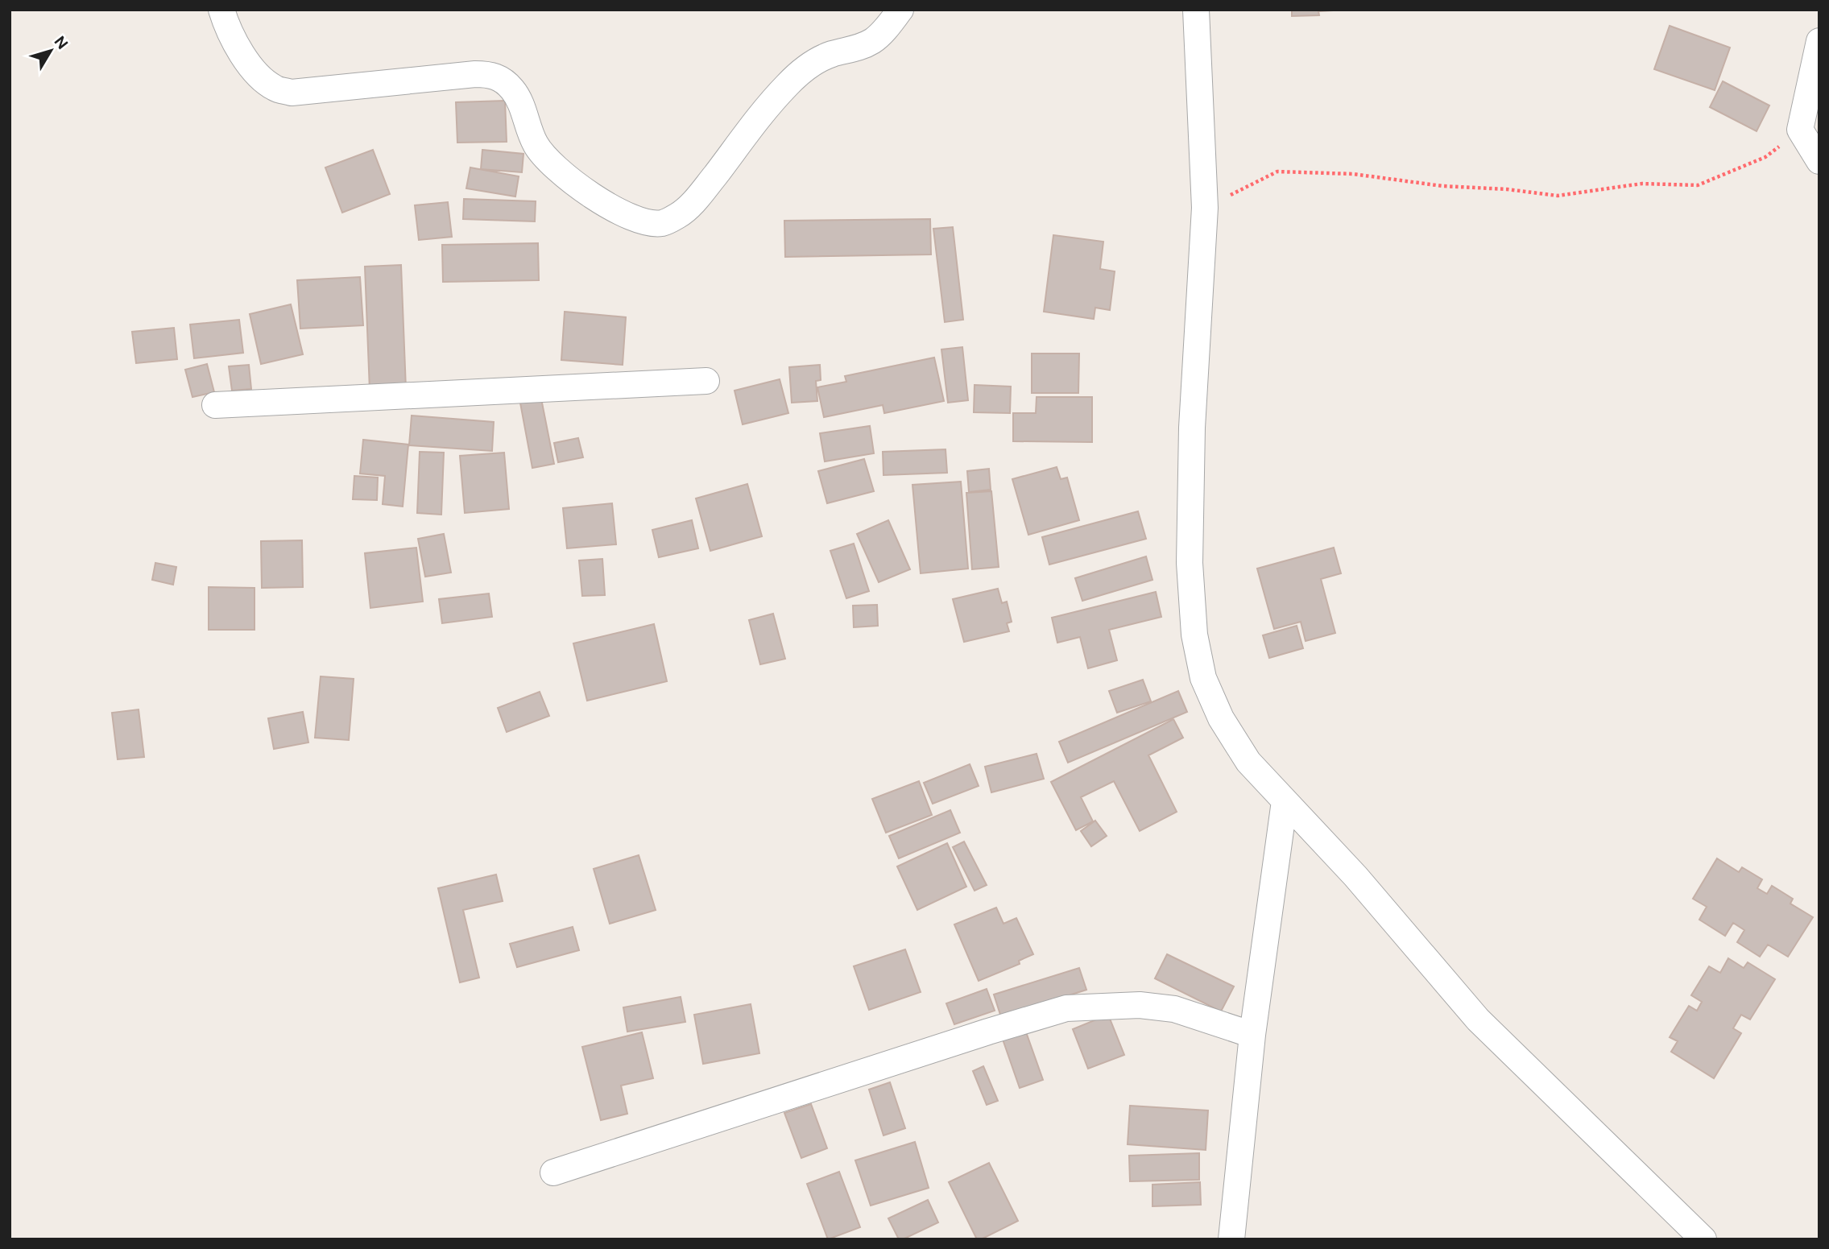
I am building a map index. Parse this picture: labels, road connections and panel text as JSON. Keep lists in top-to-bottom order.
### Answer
{
  "north": "top right"
}
